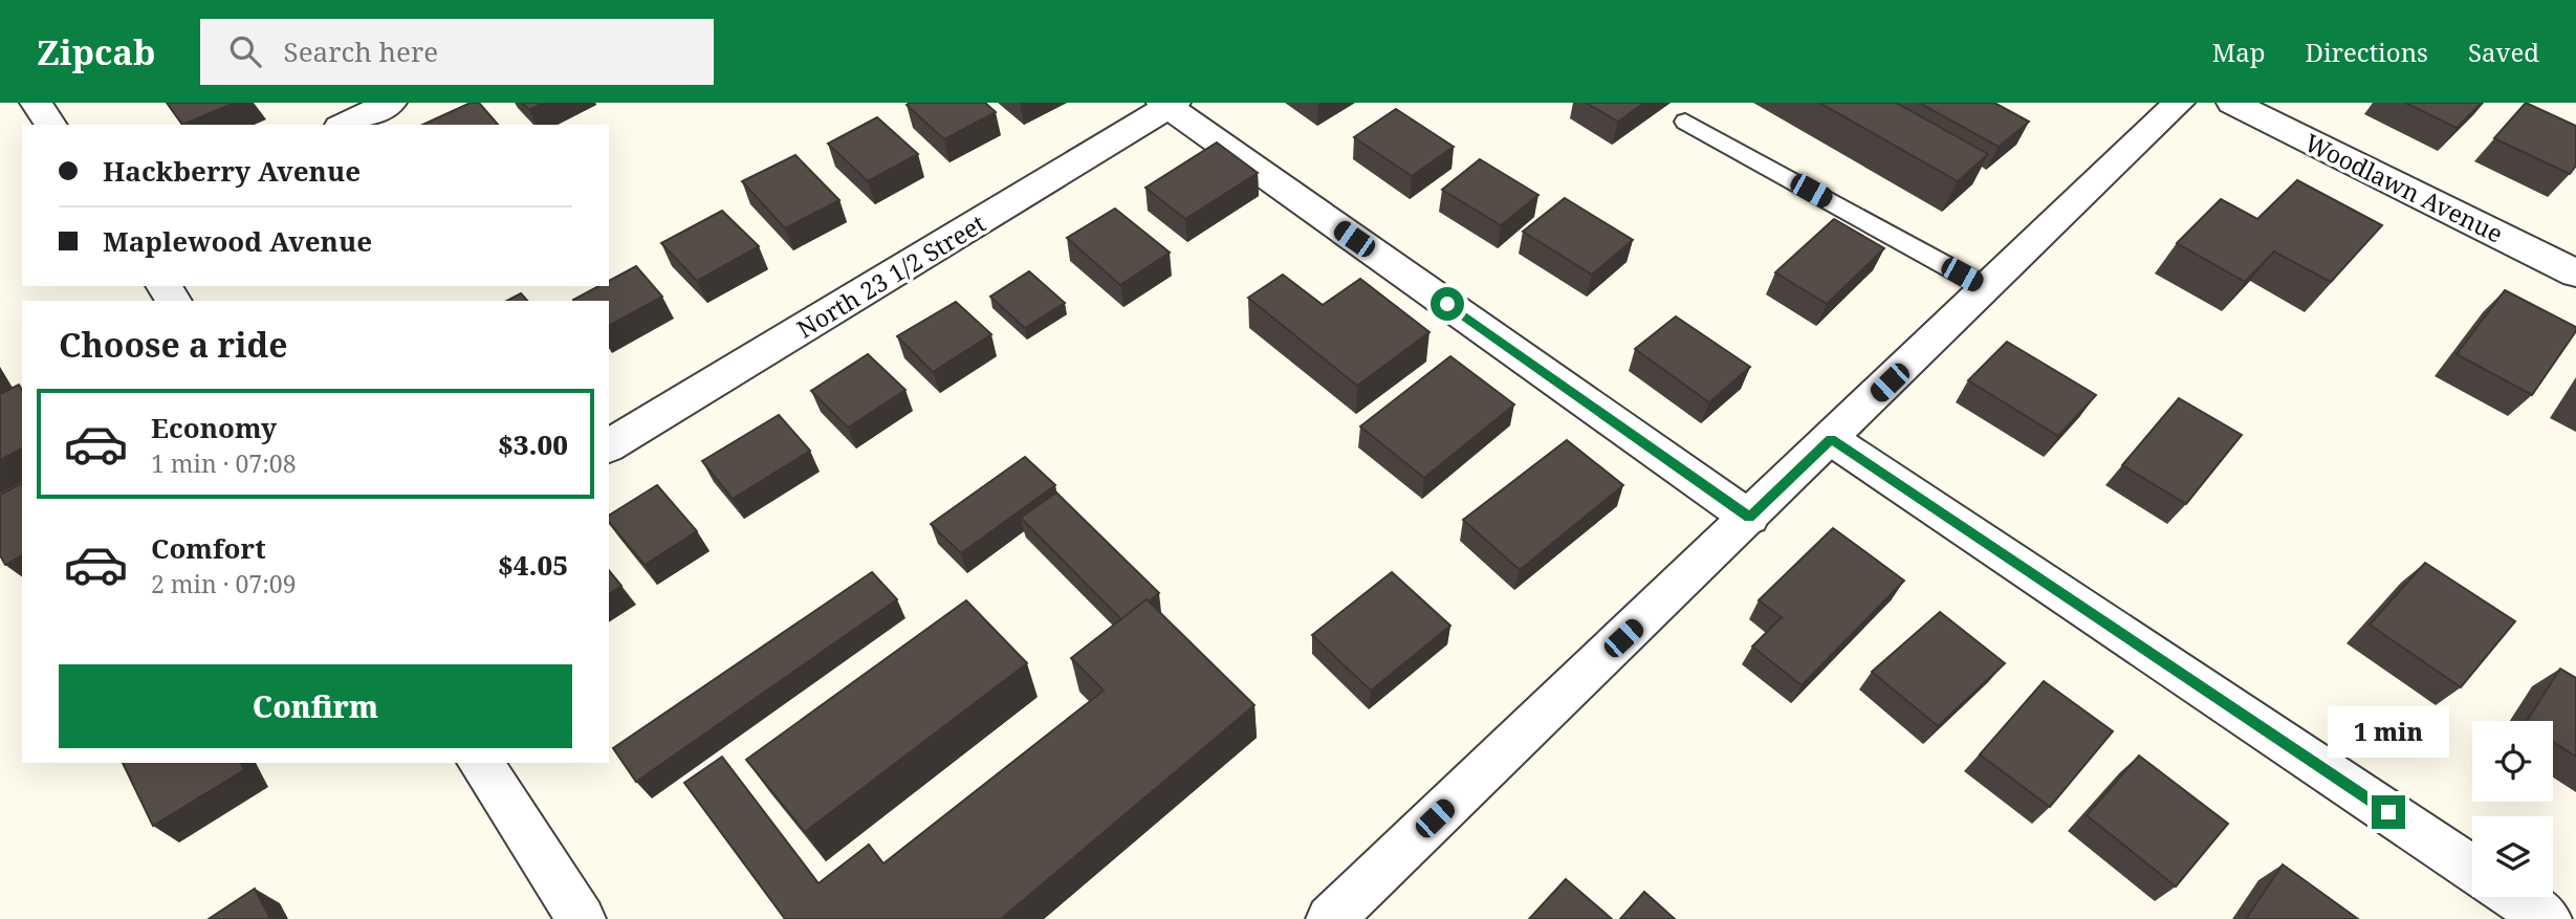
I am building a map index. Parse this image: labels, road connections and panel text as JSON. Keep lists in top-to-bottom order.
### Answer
{
  "streets": {
    "street": ["Woodlawn Avenue", "North 23 1/2 Street"]
  },
  "page": {
    "header": "Zipcab",
    "search": "Search here",
    "nav": ["Map", "Directions", "Saved"],
    "banner": ["Hackberry Avenue", "Maplewood Avenue"],
    "heading": "Choose a ride",
    "list": [
      {
        "name": "Economy",
        "note": "1 min · 07:08",
        "value": "$3.00"
      },
      {
        "name": "Comfort",
        "note": "2 min · 07:09",
        "value": "$4.05"
      }
    ],
    "buttons": "Confirm",
    "bubble": "1 min"
  }
}
